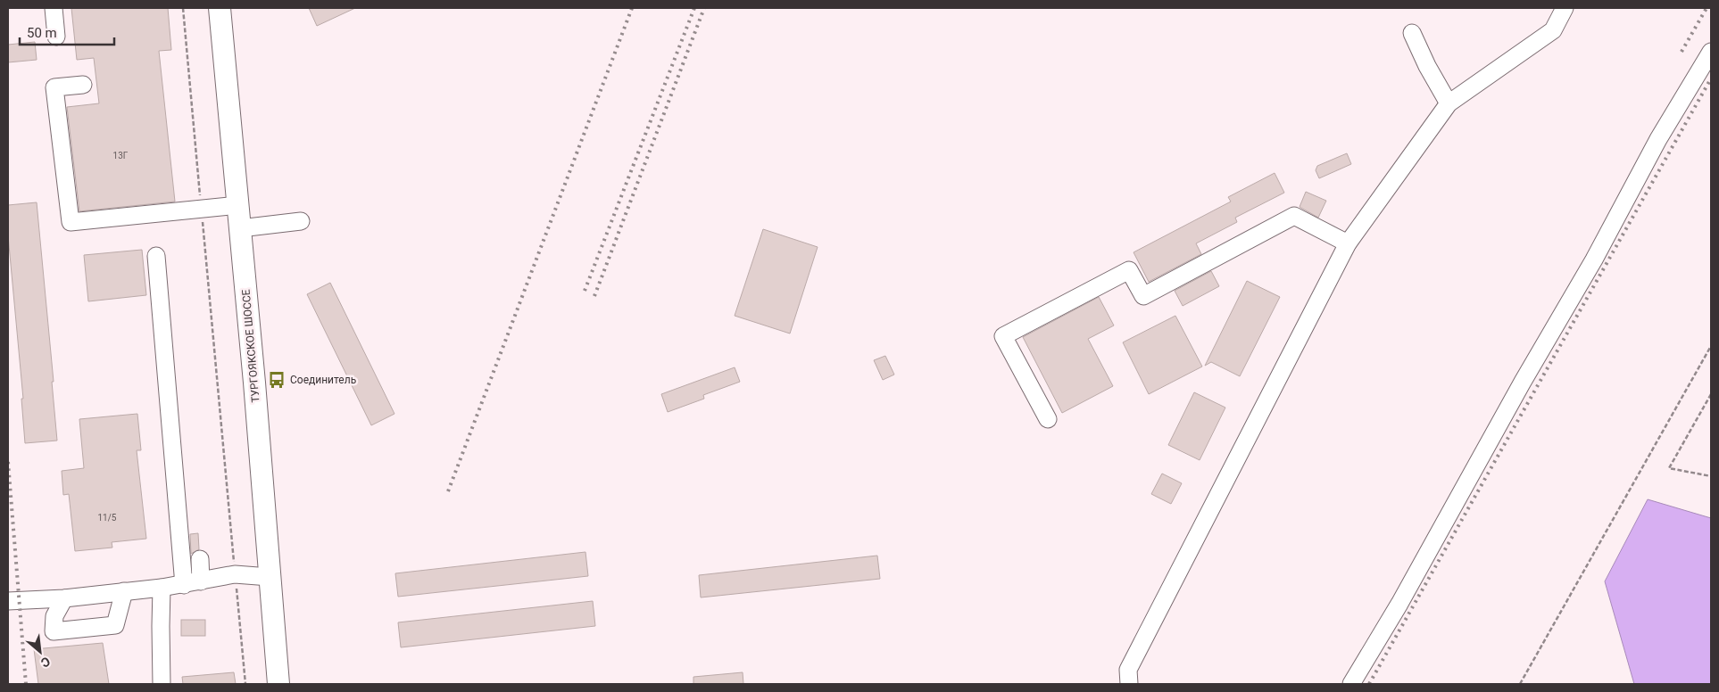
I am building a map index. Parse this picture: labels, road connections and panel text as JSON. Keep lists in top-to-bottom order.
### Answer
{
  "streets": {
    "main road": ["ТУРГОЯКСКОЕ ШОССЕ"]
  },
  "places": {
    "bus stop": ["Соединитель"]
  },
  "house_numbers": ["13Г", "11/5"],
  "scale_bar": "50 m",
  "north": "bottom right"
}
